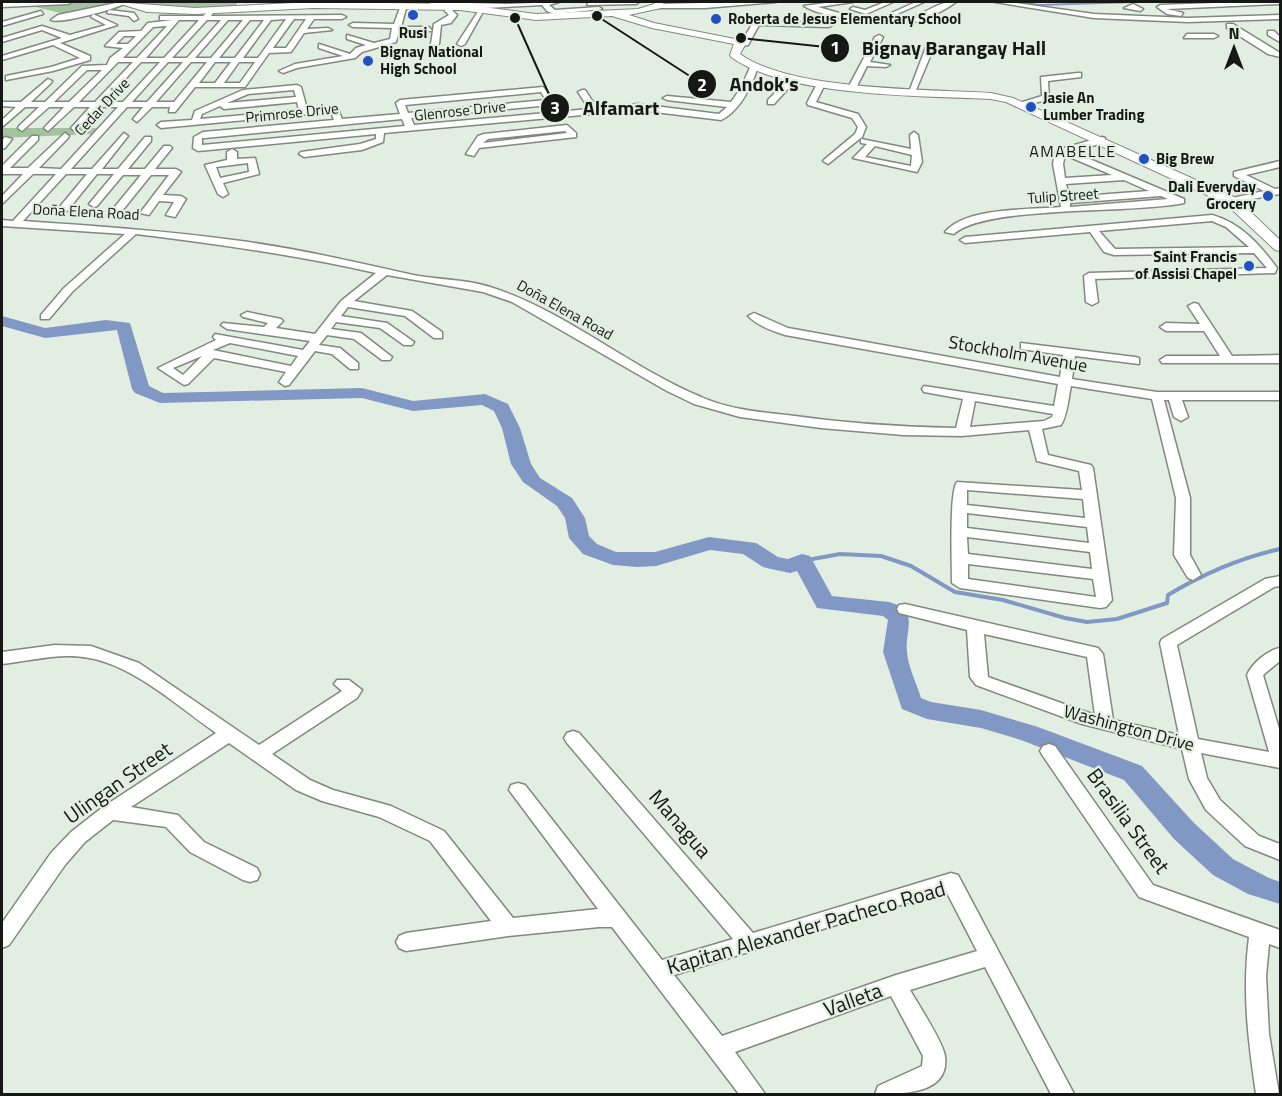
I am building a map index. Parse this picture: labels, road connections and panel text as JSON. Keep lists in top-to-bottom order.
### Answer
{
  "streets": {
    "street": [
      "Cedar Drive",
      "Glenrose Drive",
      "Primrose Drive",
      "Tulip Street",
      "Doña Elena Road",
      "Stockholm Avenue",
      "Washington Drive",
      "Ulingan Street",
      "Brasilia Street",
      "Managua",
      "Kapitan Alexander Pacheco Road",
      "Valleta"
    ]
  },
  "crossings": [
    ["Cedar Drive", "Doña Elena Road"],
    ["Glenrose Drive", "Primrose Drive"],
    ["Managua", "Kapitan Alexander Pacheco Road"],
    ["Kapitan Alexander Pacheco Road", "Valleta"]
  ],
  "districts": ["AMABELLE"],
  "places": [
    "Rusi",
    "Andok's",
    "Alfamart",
    "Roberta de Jesus Elementary School",
    "Bignay Barangay Hall",
    "Bignay National High School",
    "Jasie An Lumber Trading",
    "Big Brew",
    "Dali Everyday Grocery",
    "Saint Francis of Assisi Chapel"
  ],
  "north": "top"
}
